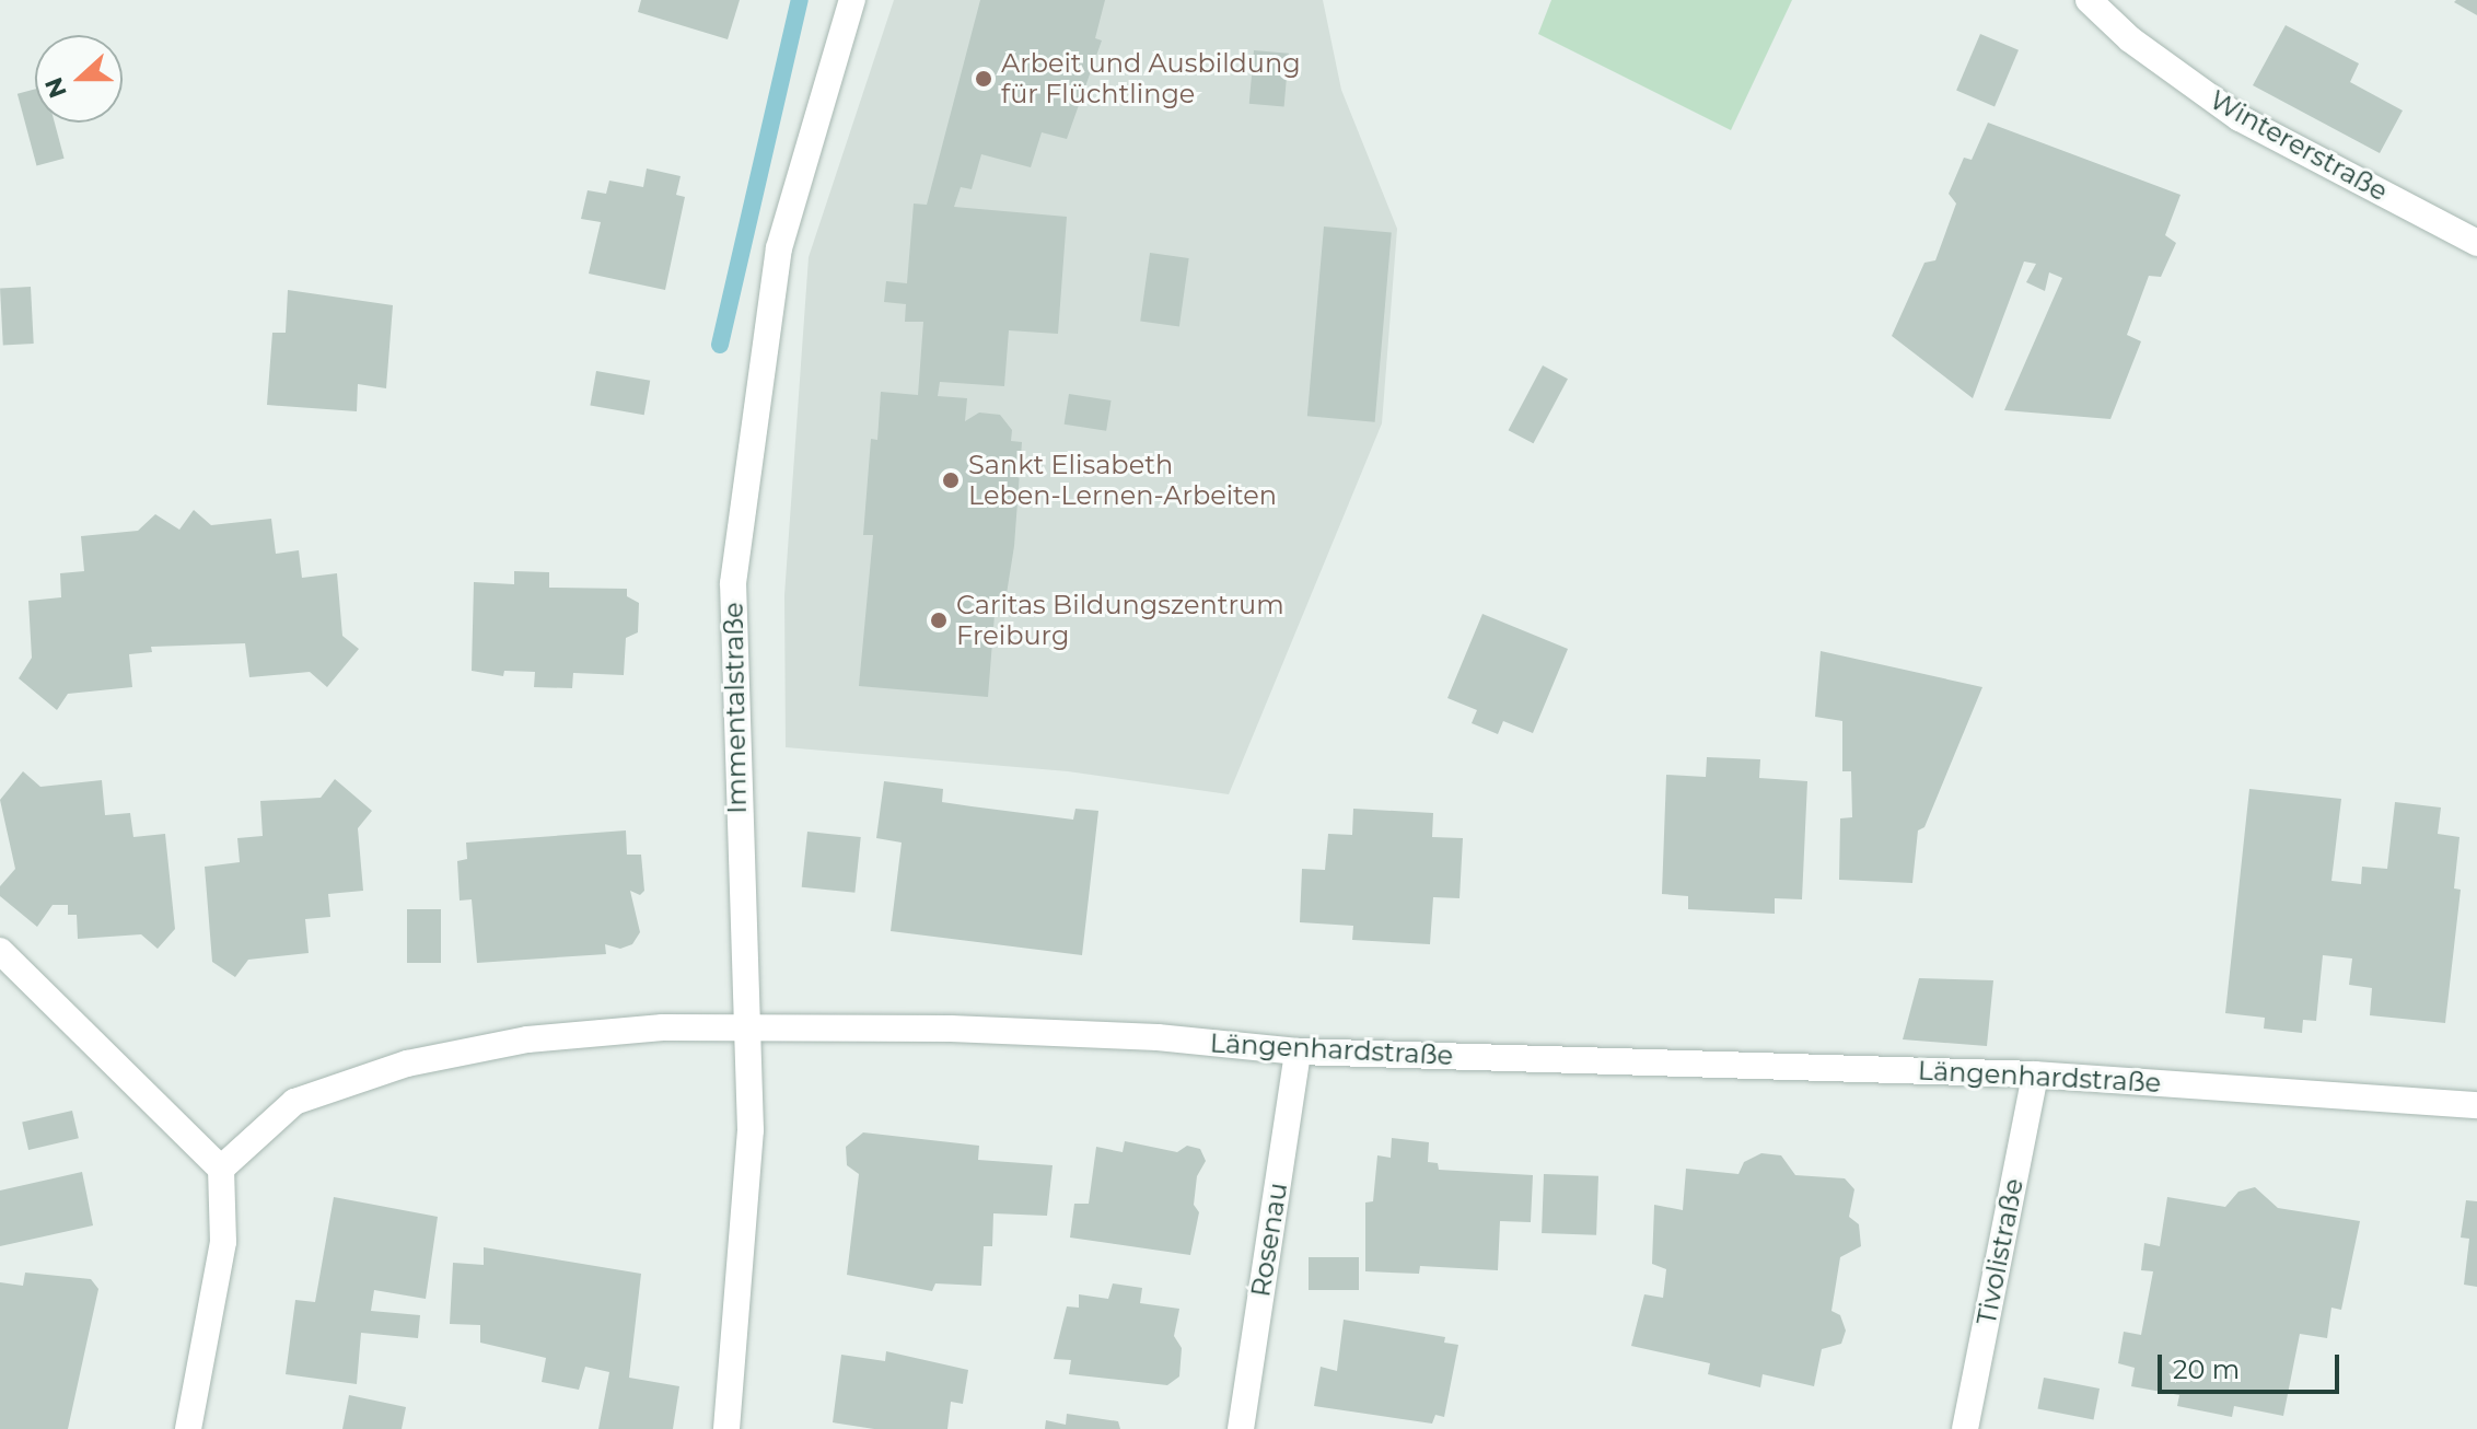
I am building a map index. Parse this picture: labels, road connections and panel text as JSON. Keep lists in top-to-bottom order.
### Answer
{
  "streets": {
    "street": [
      "Wintererstraße",
      "Immentalstraße",
      "Längenhardstraße",
      "Rosenau",
      "Tivolistraße"
    ]
  },
  "crossings": [
    ["Immentalstraße", "Längenhardstraße"],
    ["Längenhardstraße", "Rosenau"],
    ["Längenhardstraße", "Tivolistraße"]
  ],
  "places": ["Arbeit und Ausbildung für Flüchtlinge", "Sankt Elisabeth Leben-Lernen-Arbeiten", "Caritas Bildungszentrum Freiburg"],
  "scale_bar": "20 m",
  "north": "left"
}
